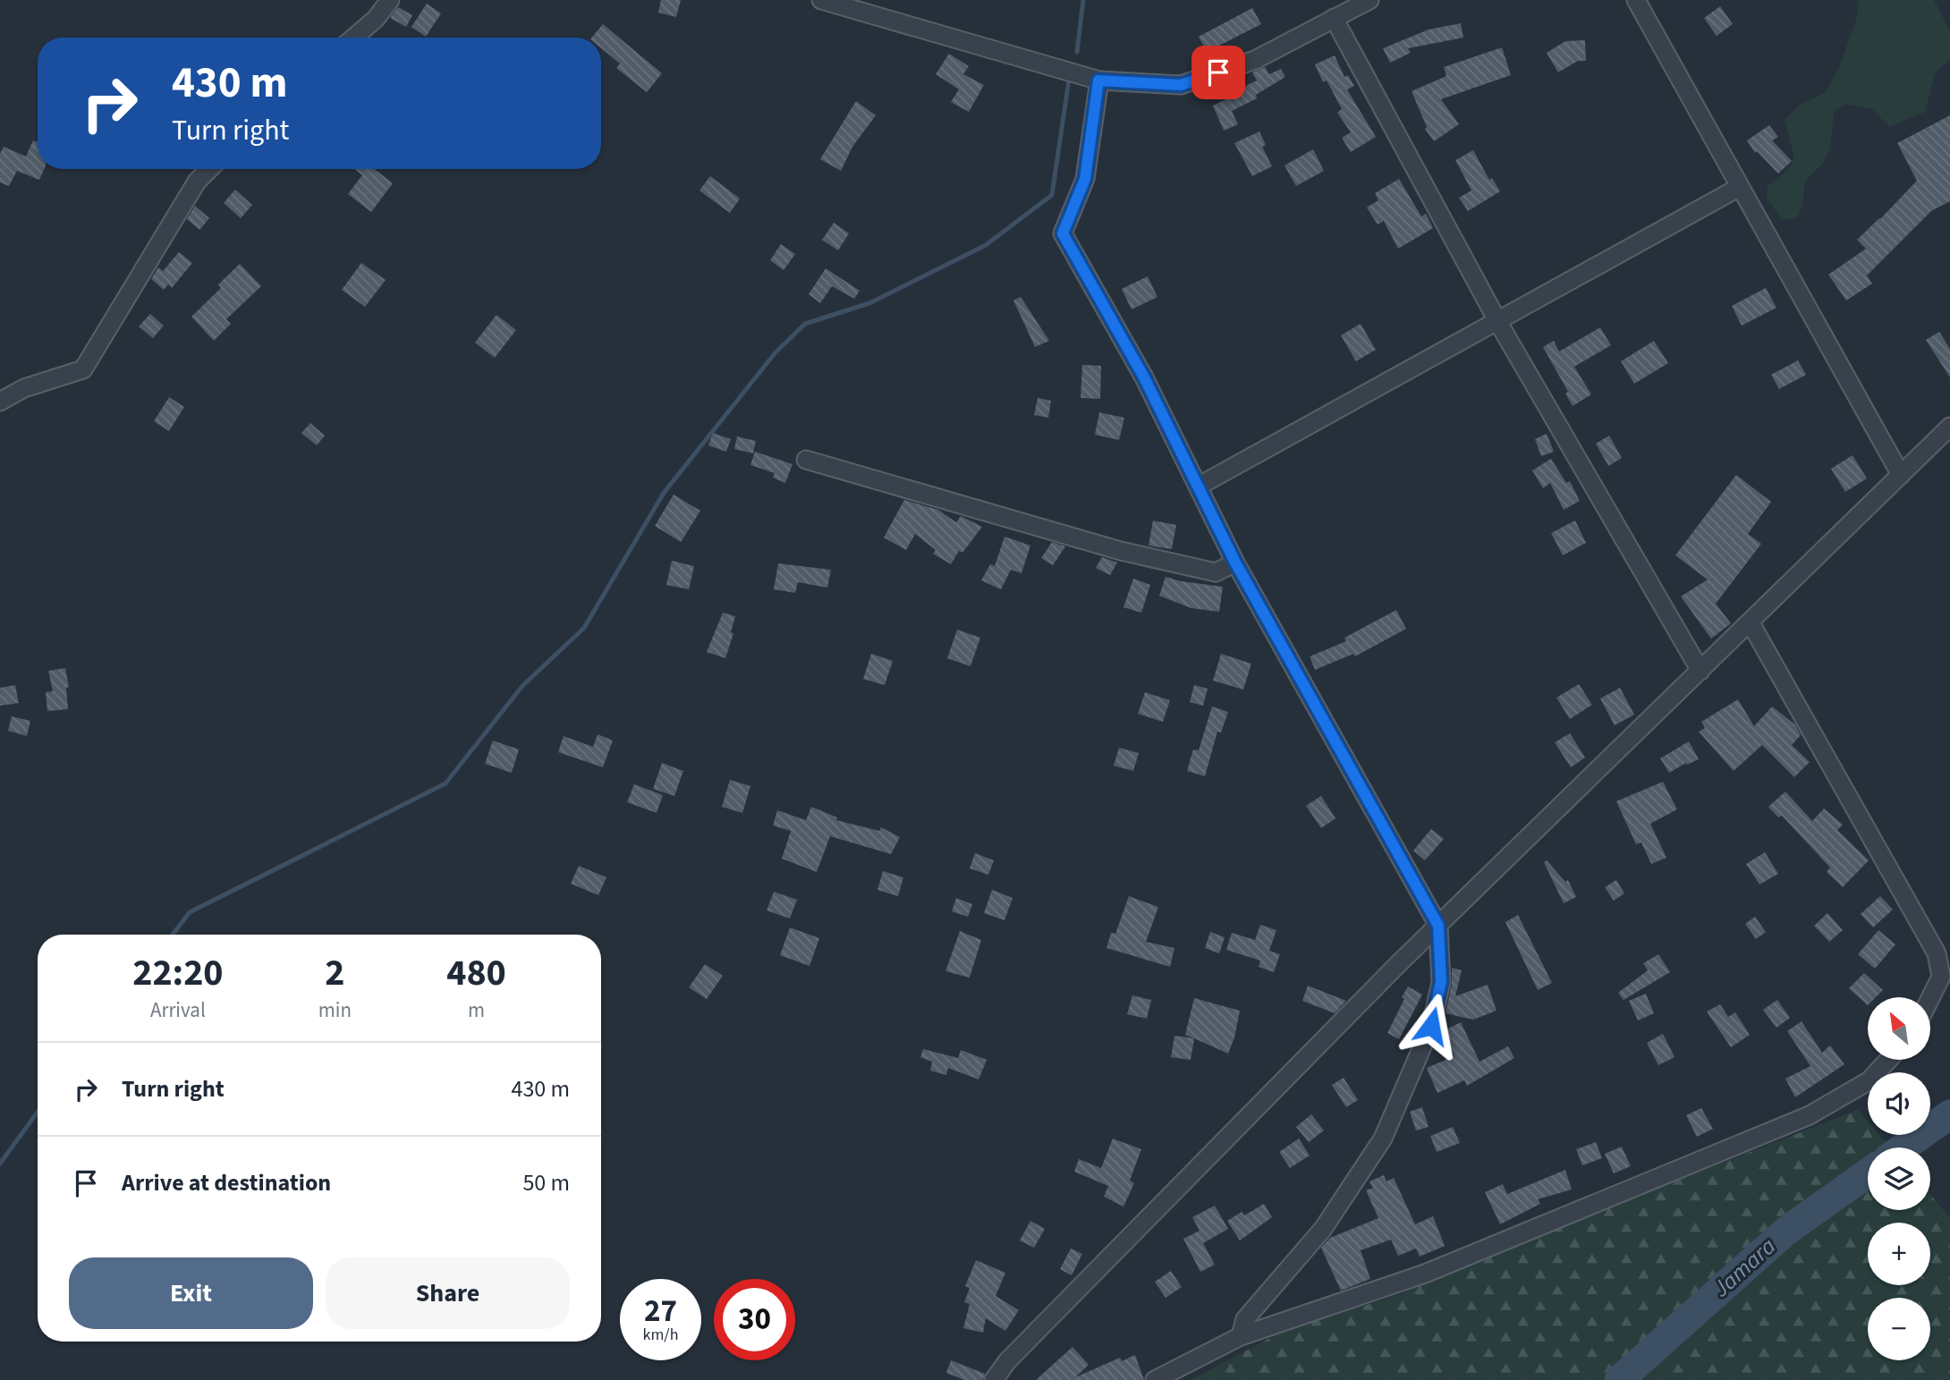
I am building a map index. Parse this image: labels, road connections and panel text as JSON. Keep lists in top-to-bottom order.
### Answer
{
  "water": ["Jamara"],
  "north": "top left",
  "page": {
    "turn": ["430 m", "Turn right"],
    "eta": [
      "22:20",
      "Arrival",
      "2",
      "min",
      "480",
      "m"
    ],
    "map_buttons": ["+", "−"],
    "list": [
      {
        "name": "Turn right",
        "value": "430 m"
      },
      {
        "name": "Arrive at destination",
        "value": "50 m"
      }
    ],
    "buttons": ["Exit", "Share"],
    "speed": "27 km/h",
    "limit": "30"
  }
}
